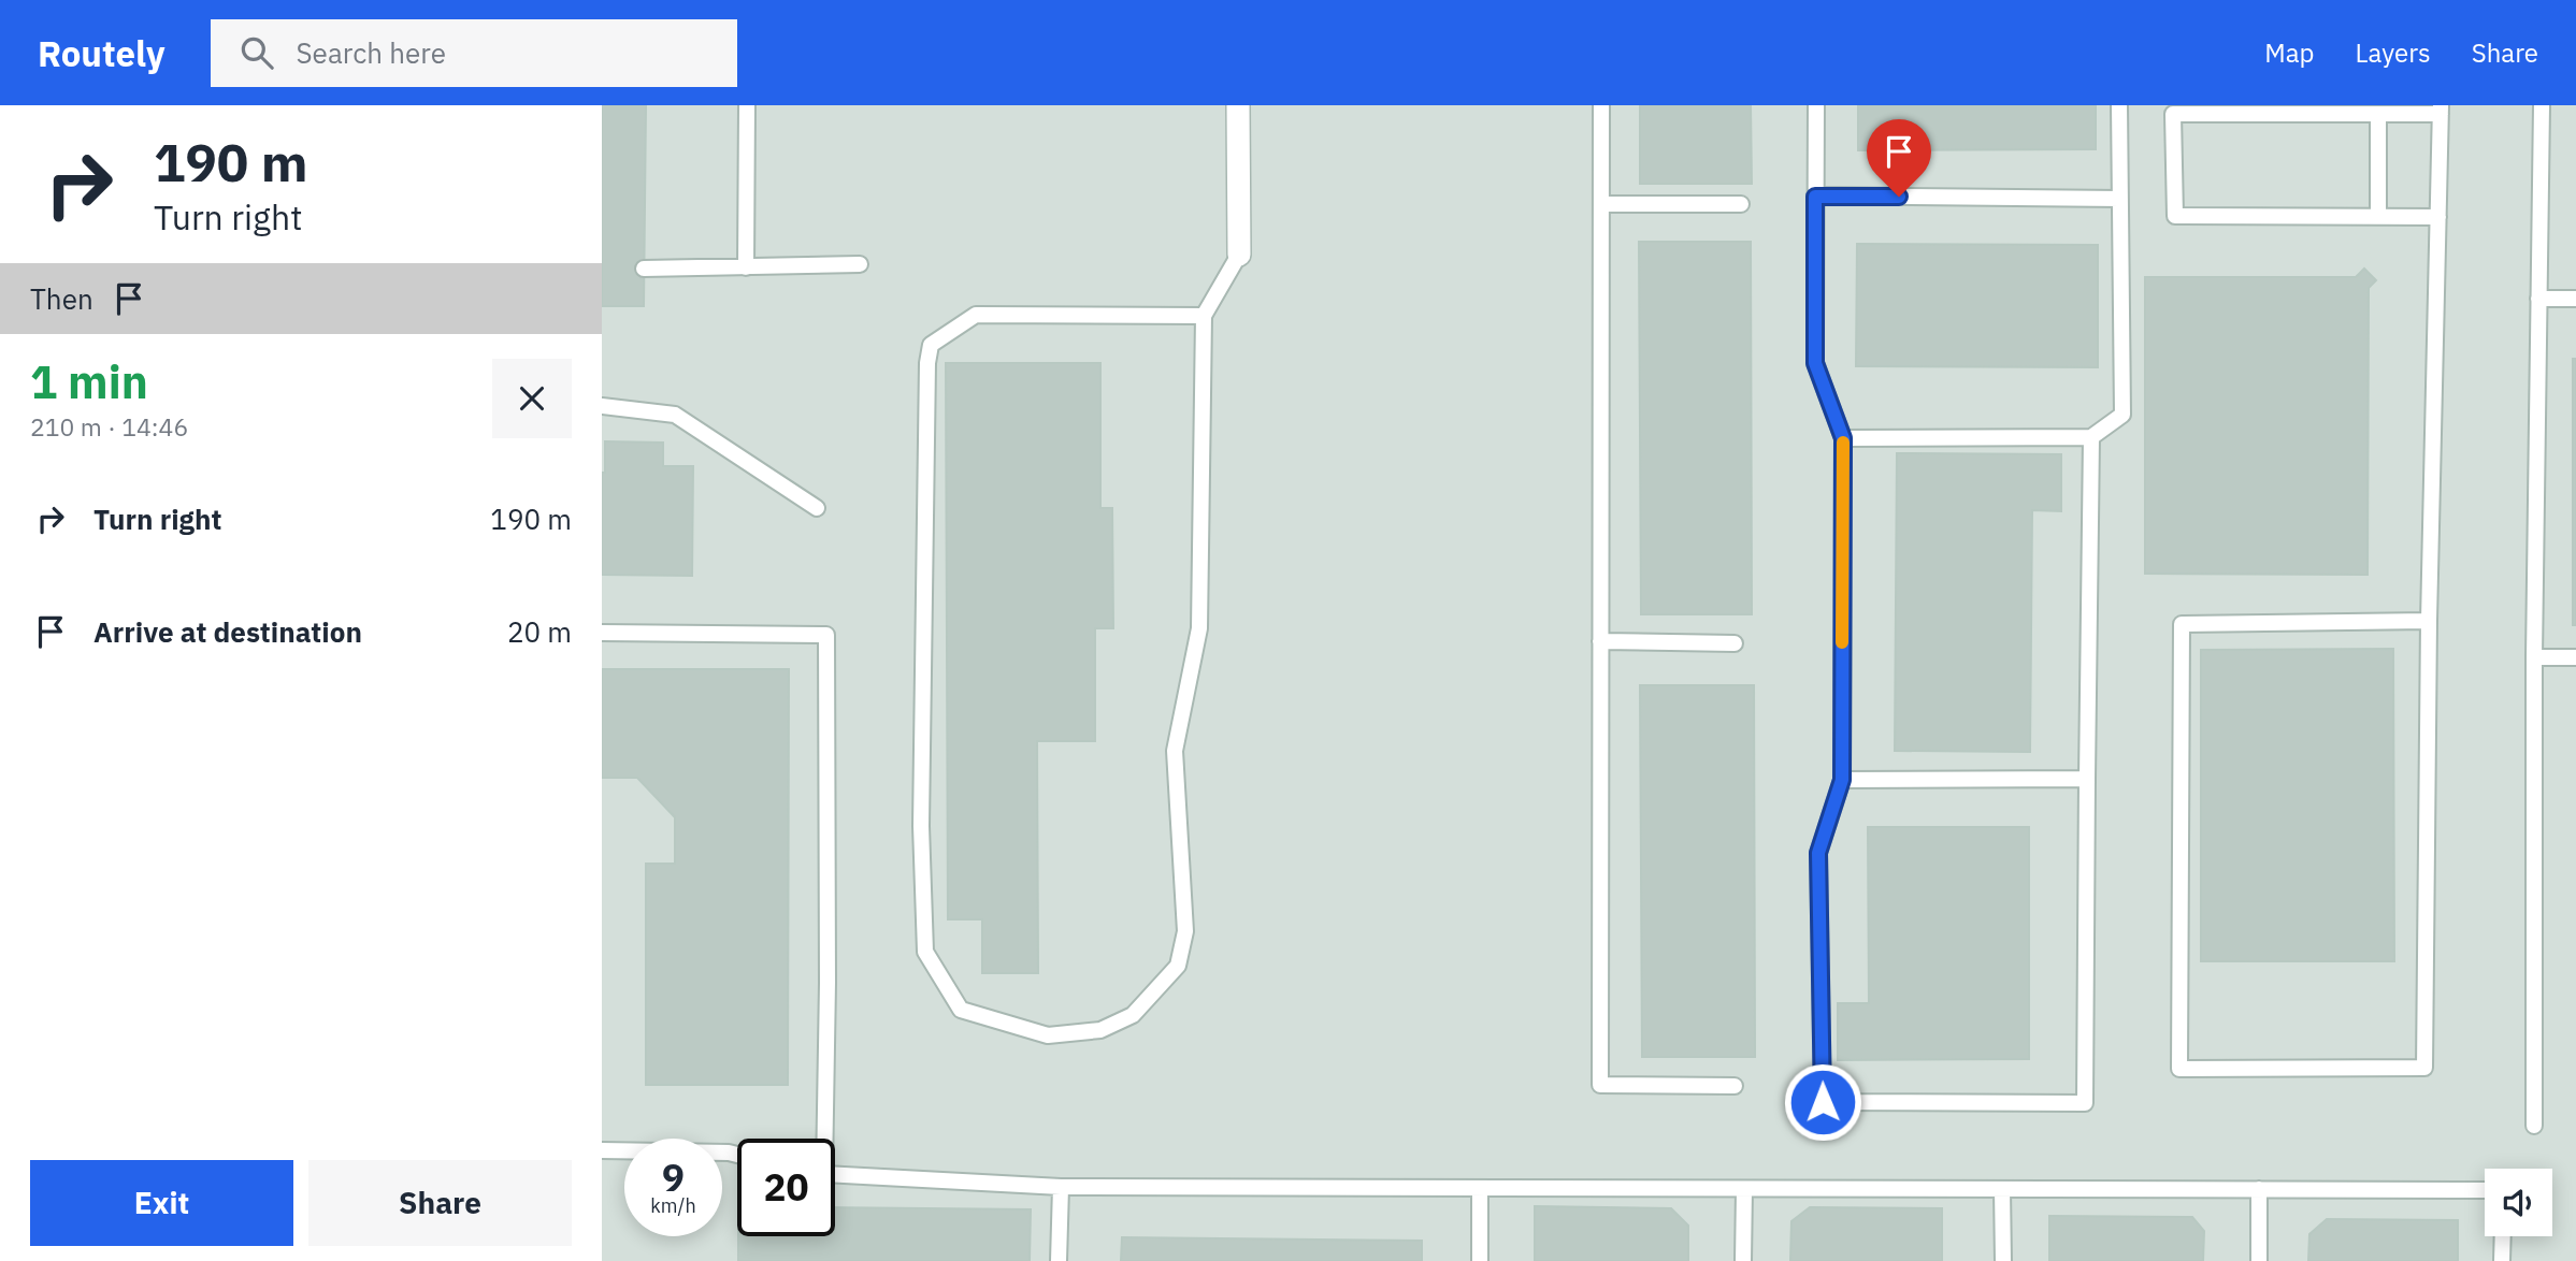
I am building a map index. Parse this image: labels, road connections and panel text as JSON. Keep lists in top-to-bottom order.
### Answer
{
  "page": {
    "header": "Routely",
    "search": "Search here",
    "nav": ["Map", "Layers", "Share"],
    "turn": ["190 m", "Turn right"],
    "then": "Then",
    "heading": ["1 min", "210 m · 14:46"],
    "list": [
      {
        "name": "Turn right",
        "value": "190 m"
      },
      {
        "name": "Arrive at destination",
        "value": "20 m"
      }
    ],
    "speed": "9 km/h",
    "limit": "20",
    "buttons": ["Exit", "Share"]
  }
}
